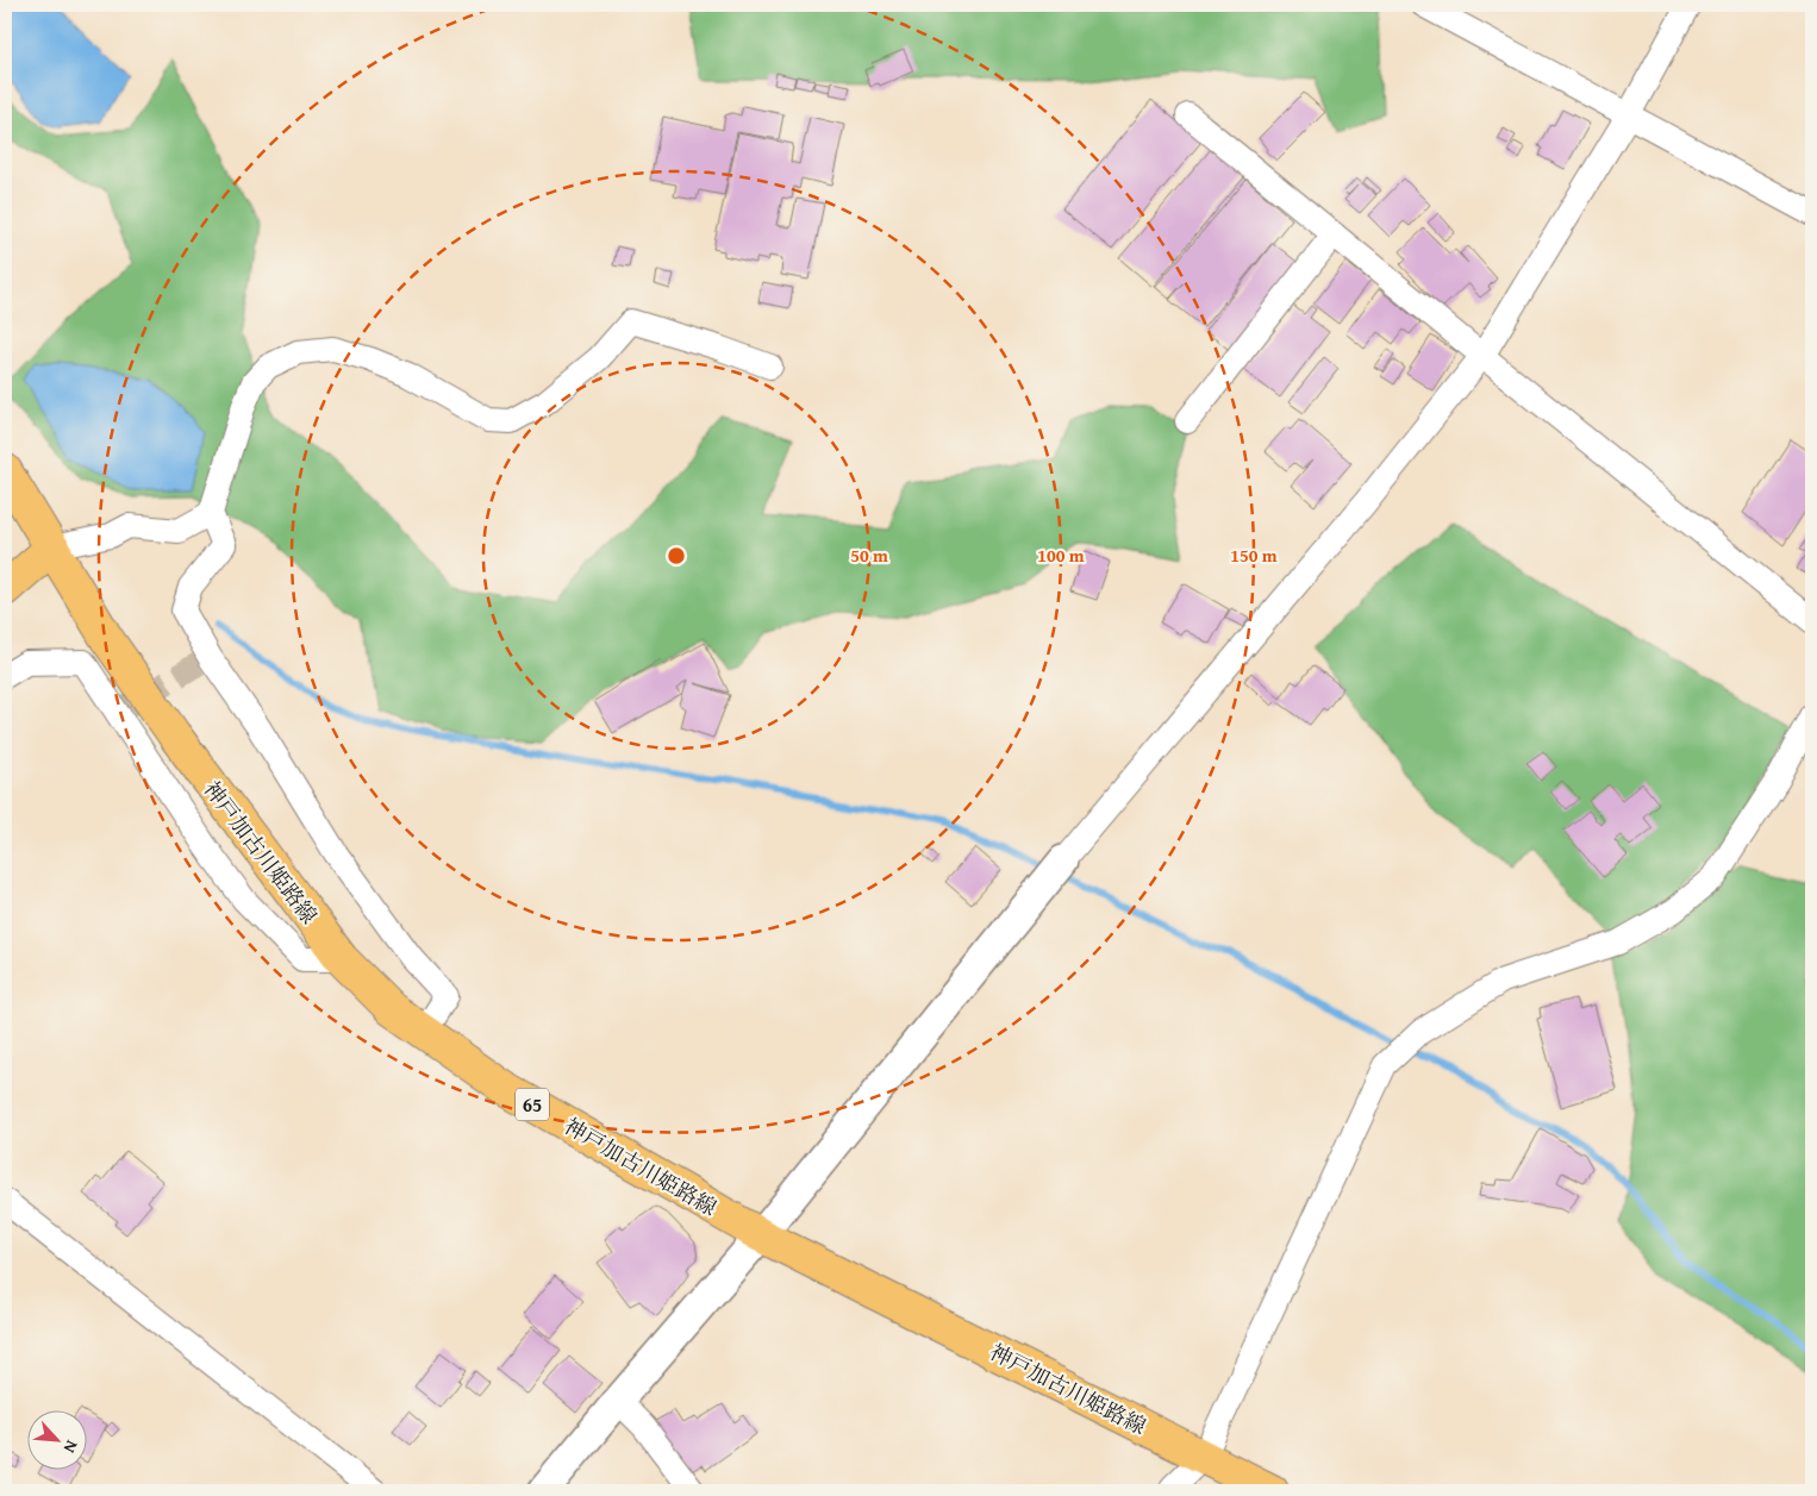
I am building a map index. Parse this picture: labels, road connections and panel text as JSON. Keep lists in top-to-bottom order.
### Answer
{
  "streets": {
    "main road": ["神戸加古川姫路線", "65"]
  },
  "north": "bottom right",
  "rings": ["50 m", "100 m", "150 m"]
}
